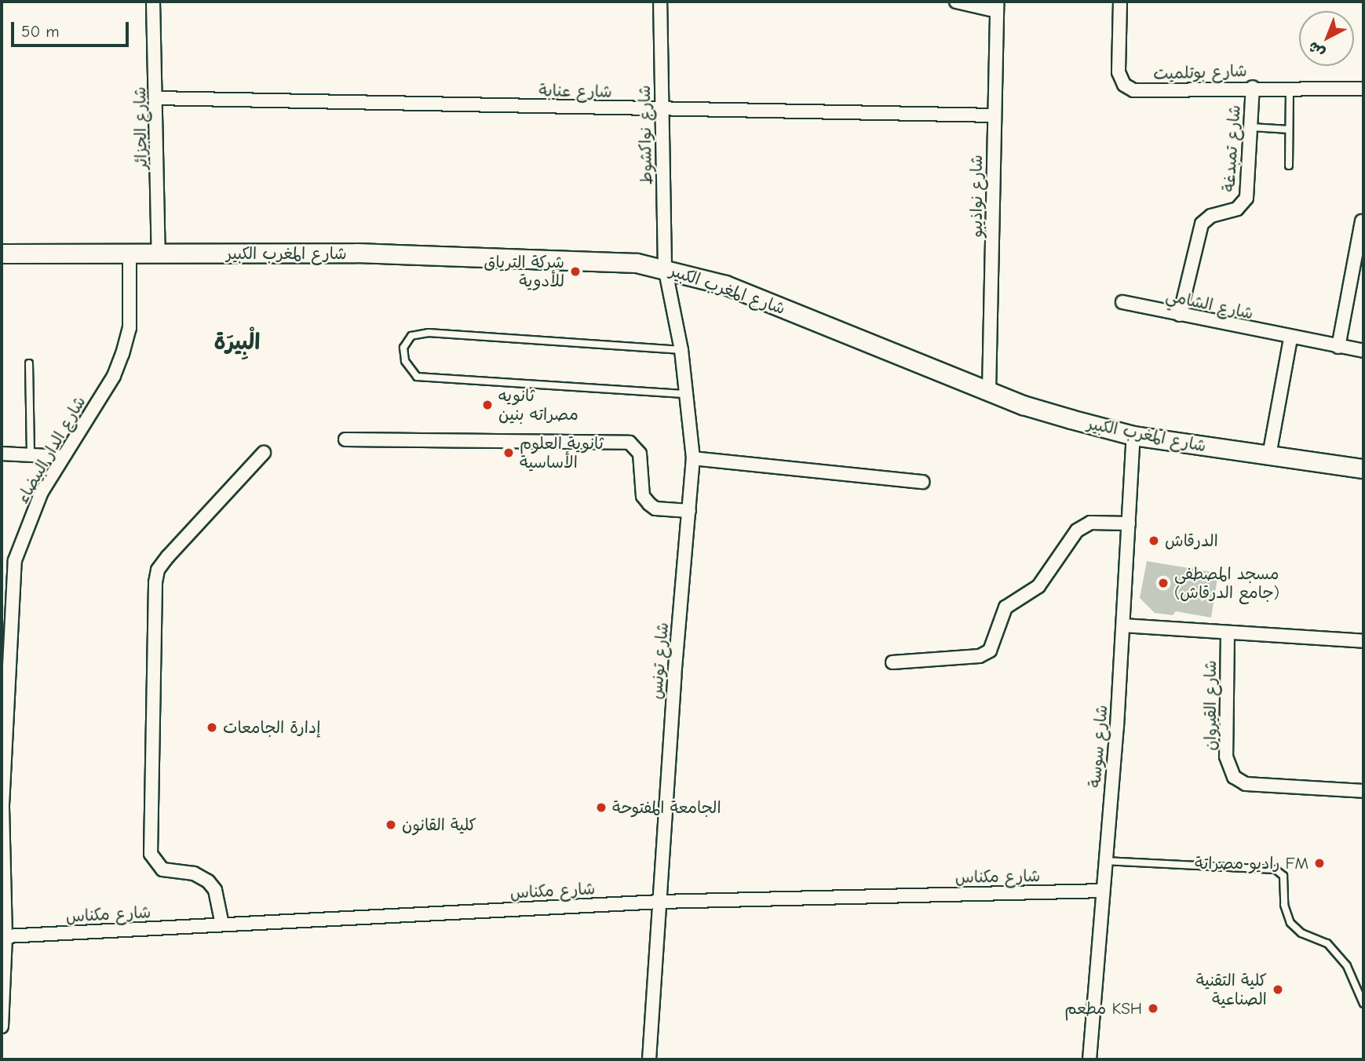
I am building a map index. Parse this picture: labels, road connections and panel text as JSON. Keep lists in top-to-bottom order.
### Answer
{
  "streets": {
    "street": [
      "شارع بوتلميت",
      "شارع عنابة",
      "شارع الجزائر",
      "شارع نواكشوط",
      "شارع تمبدغة",
      "شارع نواذيبو",
      "شارع المغرب الكبير",
      "شارع الشامي",
      "شارع الدار البيضاء",
      "شارع تونس",
      "شارع القيروان",
      "شارع سوسة",
      "شارع مكناس"
    ]
  },
  "crossings": [
    ["شارع بوتلميت", "شارع تمبدغة"],
    ["شارع عنابة", "شارع الجزائر"],
    ["شارع عنابة", "شارع نواكشوط"],
    ["شارع عنابة", "شارع نواذيبو"],
    ["شارع الجزائر", "شارع المغرب الكبير"],
    ["شارع نواكشوط", "شارع المغرب الكبير"],
    ["شارع نواكشوط", "شارع تونس"],
    ["شارع تمبدغة", "شارع الشامي"],
    ["شارع نواذيبو", "شارع المغرب الكبير"],
    ["شارع المغرب الكبير", "شارع الدار البيضاء"],
    ["شارع المغرب الكبير", "شارع تونس"],
    ["شارع المغرب الكبير", "شارع سوسة"],
    ["شارع الدار البيضاء", "شارع مكناس"],
    ["شارع تونس", "شارع مكناس"],
    ["شارع سوسة", "شارع مكناس"]
  ],
  "districts": ["الْبِيرَة"],
  "places": [
    "شركة الترياق للأدوية",
    "ثانويه مصراته بنين",
    "ثانوية العلوم الأساسية",
    "الدرقاش",
    "مسجد المصطفى (جامع الدرقاش)",
    "إدارة الجامعات",
    "الجامعة المفتوحة",
    "كلية القانون",
    "راديو مصراتة FM",
    "كلية التقنية الصناعية",
    "مطعم KSH"
  ],
  "scale_bar": "50 m",
  "north": "bottom left"
}
